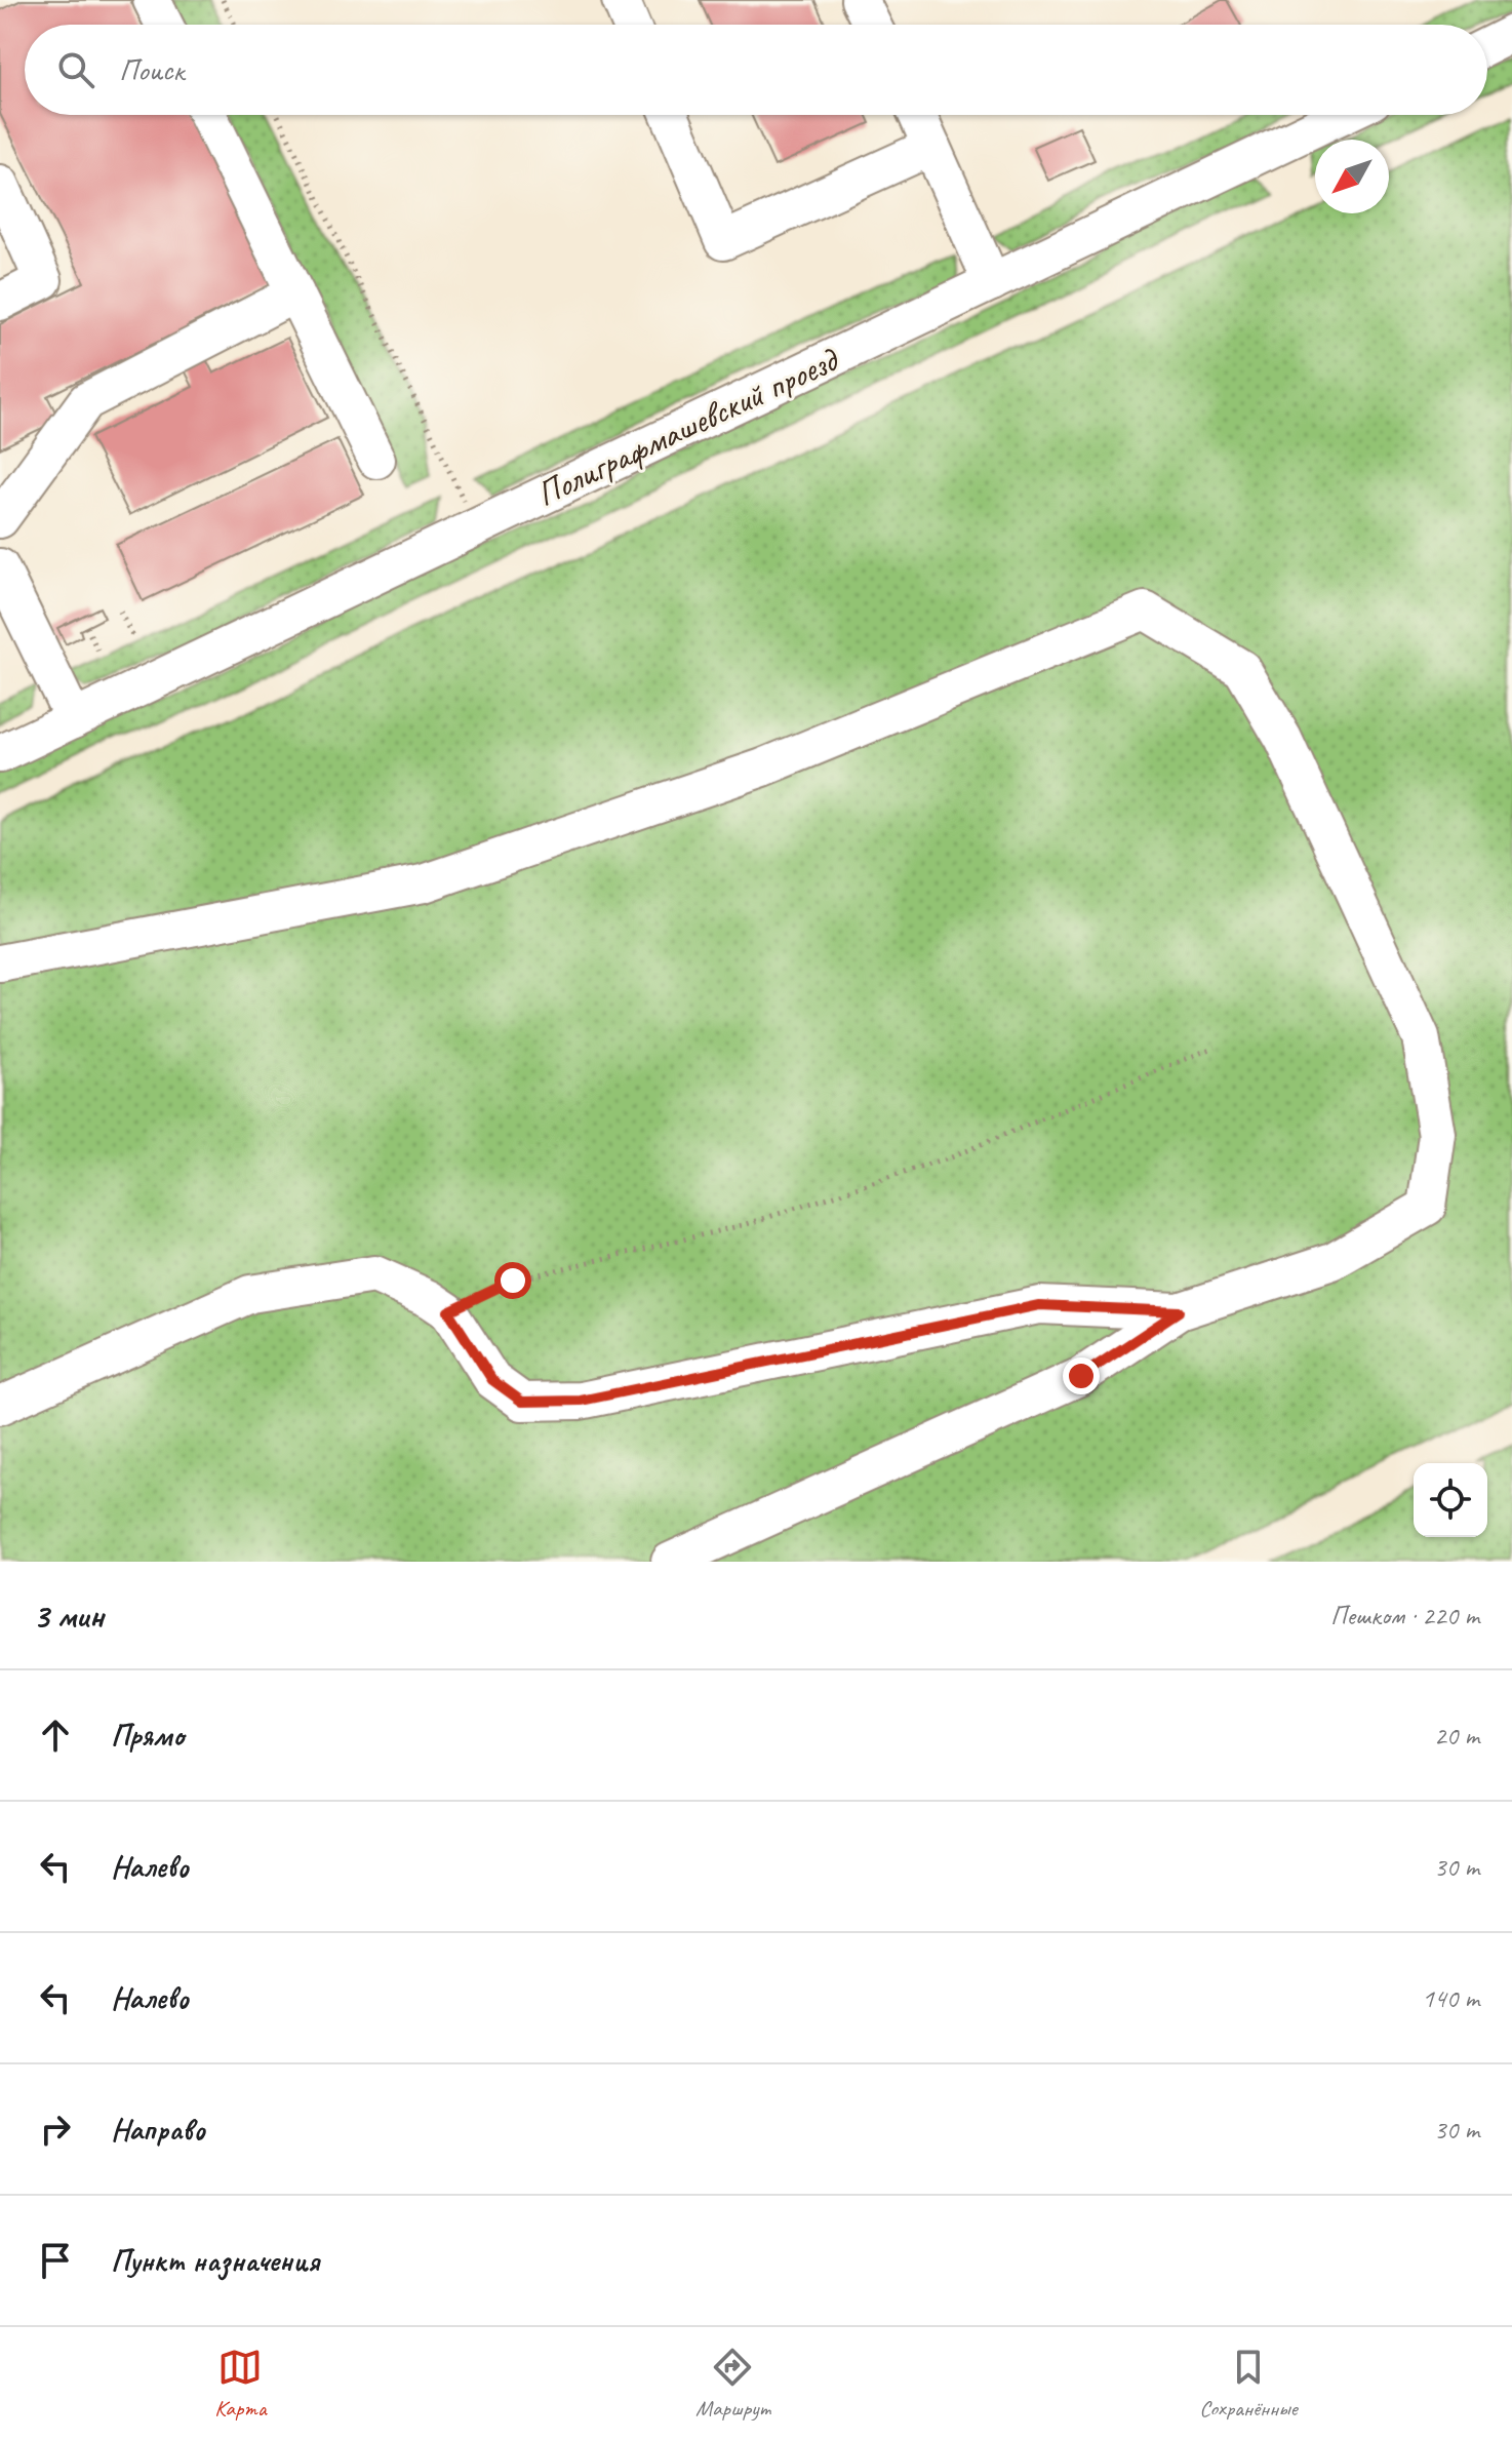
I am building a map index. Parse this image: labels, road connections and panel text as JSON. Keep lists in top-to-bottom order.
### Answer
{
  "streets": {
    "street": ["Полиграфмашевский проезд"]
  },
  "north": "bottom left",
  "page": {
    "search": "Поиск",
    "heading": ["3 мин", "Пешком · 220 m"],
    "list": [
      ["Прямо", "20 m"],
      ["Налево", "30 m"],
      ["Налево", "140 m"],
      ["Направо", "30 m"],
      "Пункт назначения"
    ],
    "nav": ["Карта", "Маршрут", "Сохранённые"]
  }
}
